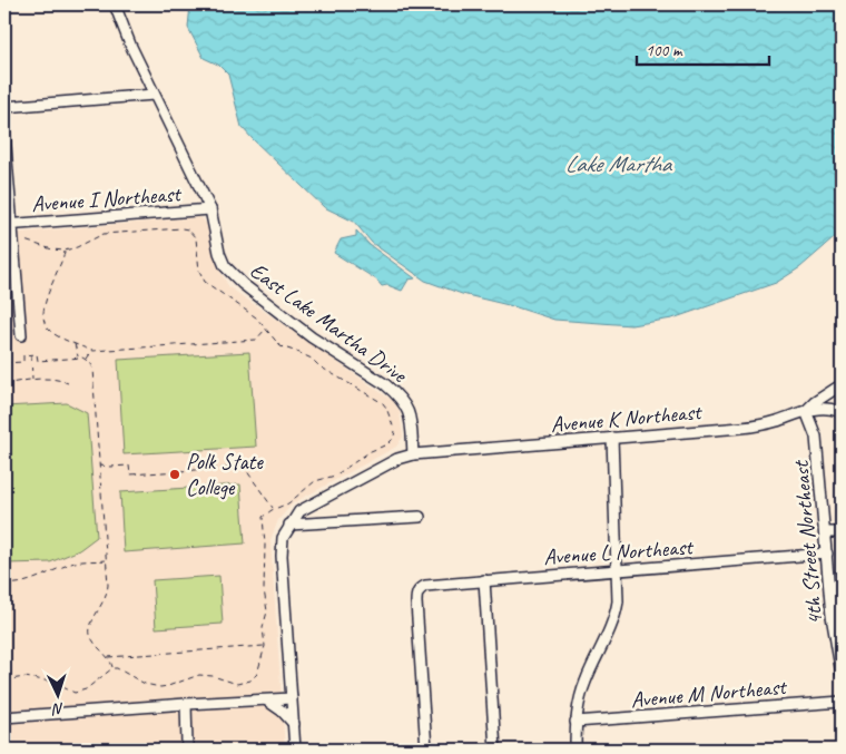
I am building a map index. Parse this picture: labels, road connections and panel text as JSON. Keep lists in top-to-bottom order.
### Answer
{
  "streets": {
    "street": [
      "Avenue I Northeast",
      "East Lake Martha Drive",
      "Avenue K Northeast",
      "4th Street Northeast",
      "Avenue L Northeast",
      "Avenue M Northeast"
    ]
  },
  "crossings": [
    ["Avenue I Northeast", "East Lake Martha Drive"],
    ["East Lake Martha Drive", "Avenue K Northeast"],
    ["Avenue K Northeast", "4th Street Northeast"],
    ["4th Street Northeast", "Avenue L Northeast"]
  ],
  "water": ["Lake Martha"],
  "places": ["Polk State College"],
  "scale_bar": "100 m",
  "north": "bottom"
}
